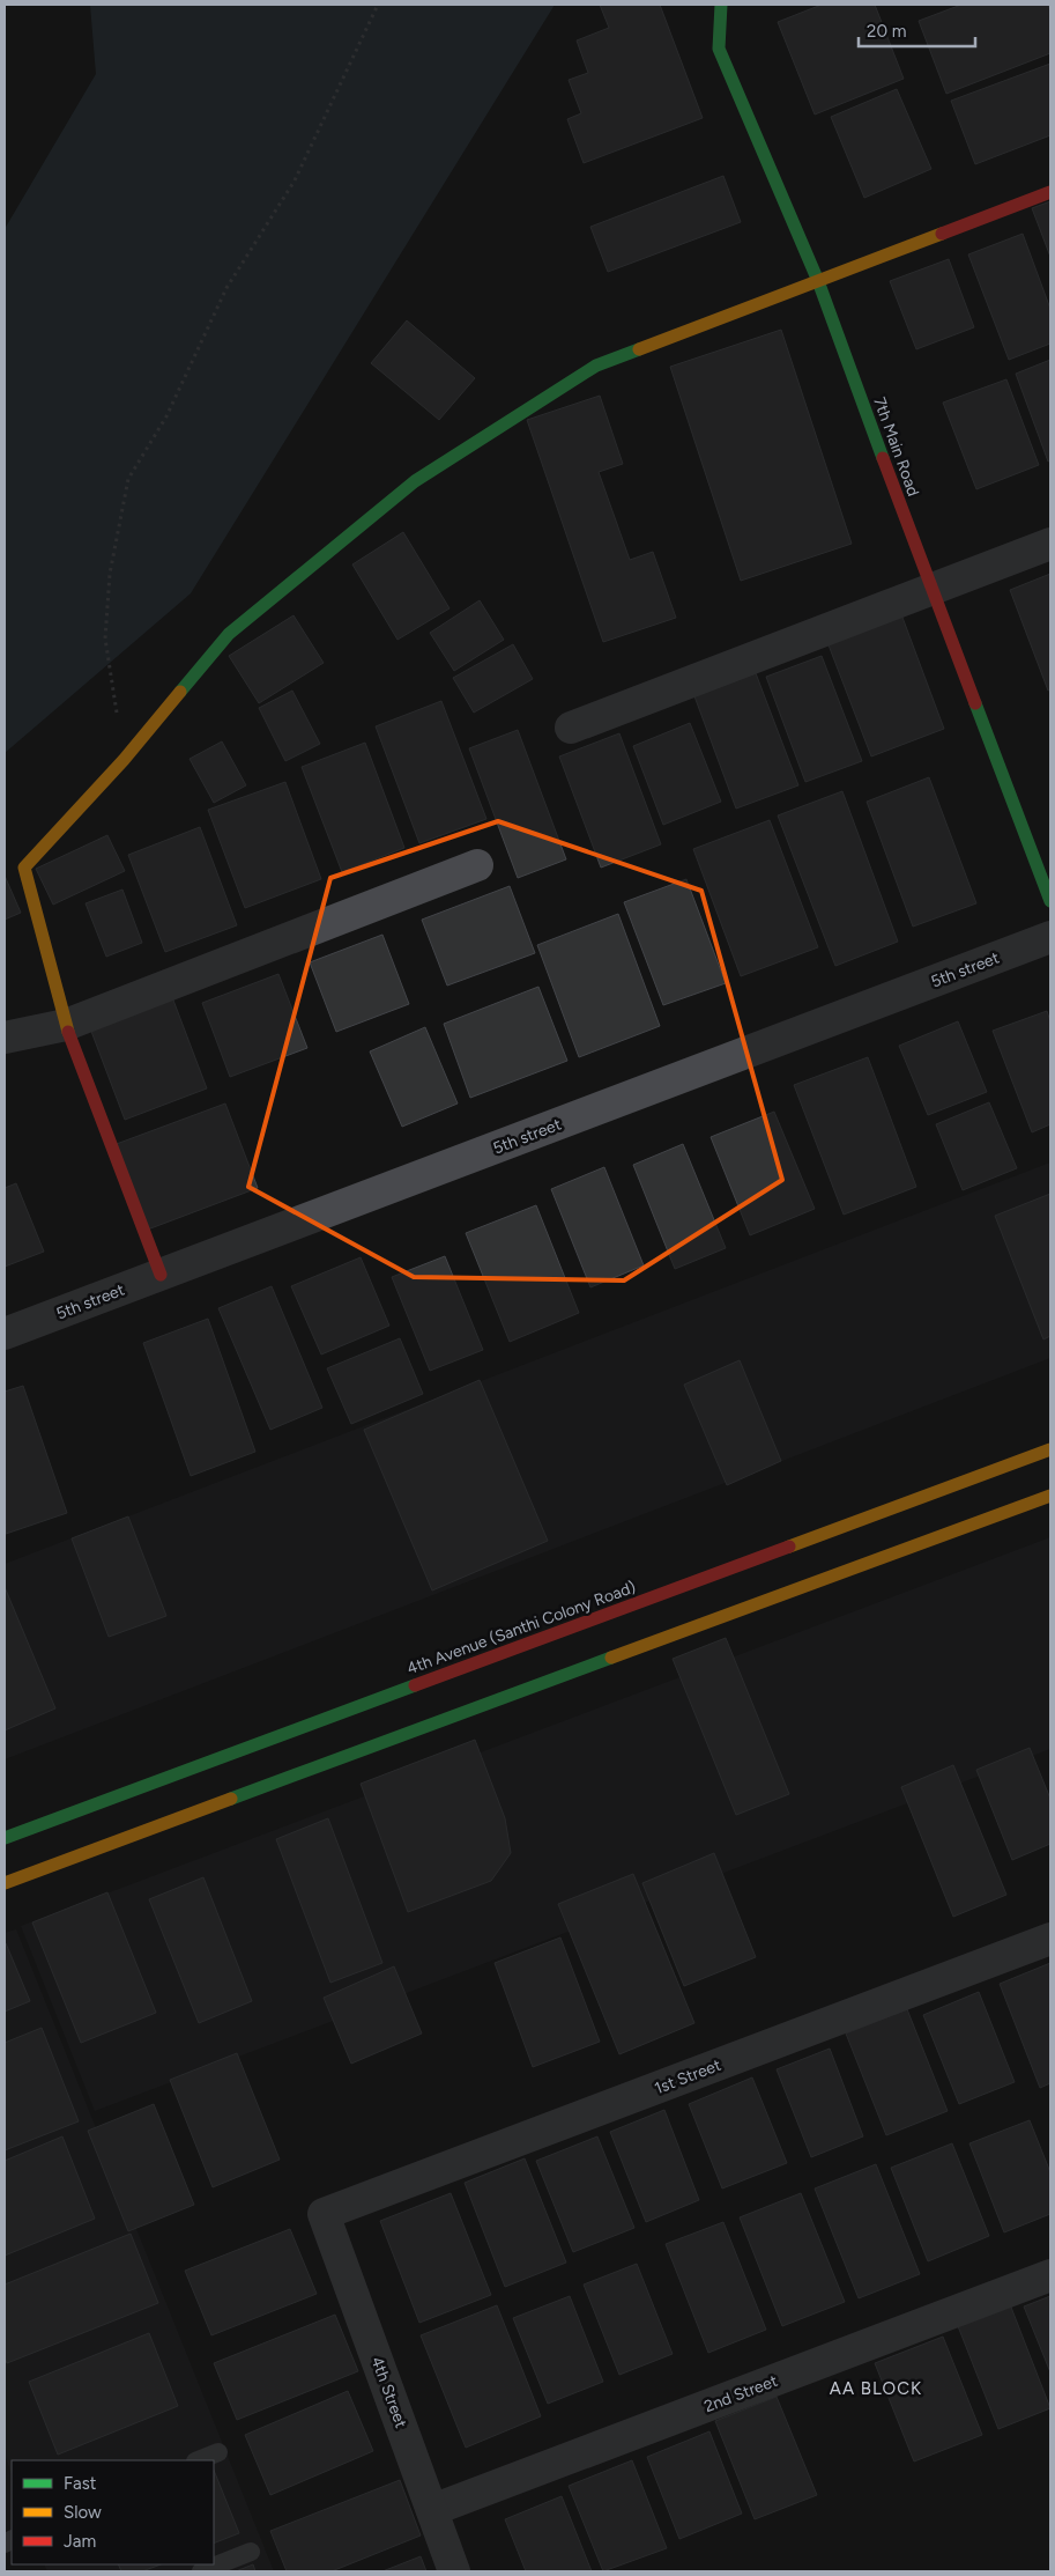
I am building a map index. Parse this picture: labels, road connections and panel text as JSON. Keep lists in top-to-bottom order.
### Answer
{
  "streets": {
    "street": [
      "7th Main Road",
      "5th street",
      "4th Avenue (Santhi Colony Road)",
      "1st Street",
      "4th Street",
      "2nd Street"
    ]
  },
  "crossings": [
    ["1st Street", "4th Street"],
    ["4th Street", "2nd Street"]
  ],
  "districts": ["AA BLOCK"],
  "legend": ["Fast", "Slow", "Jam"],
  "scale_bar": "20 m"
}
